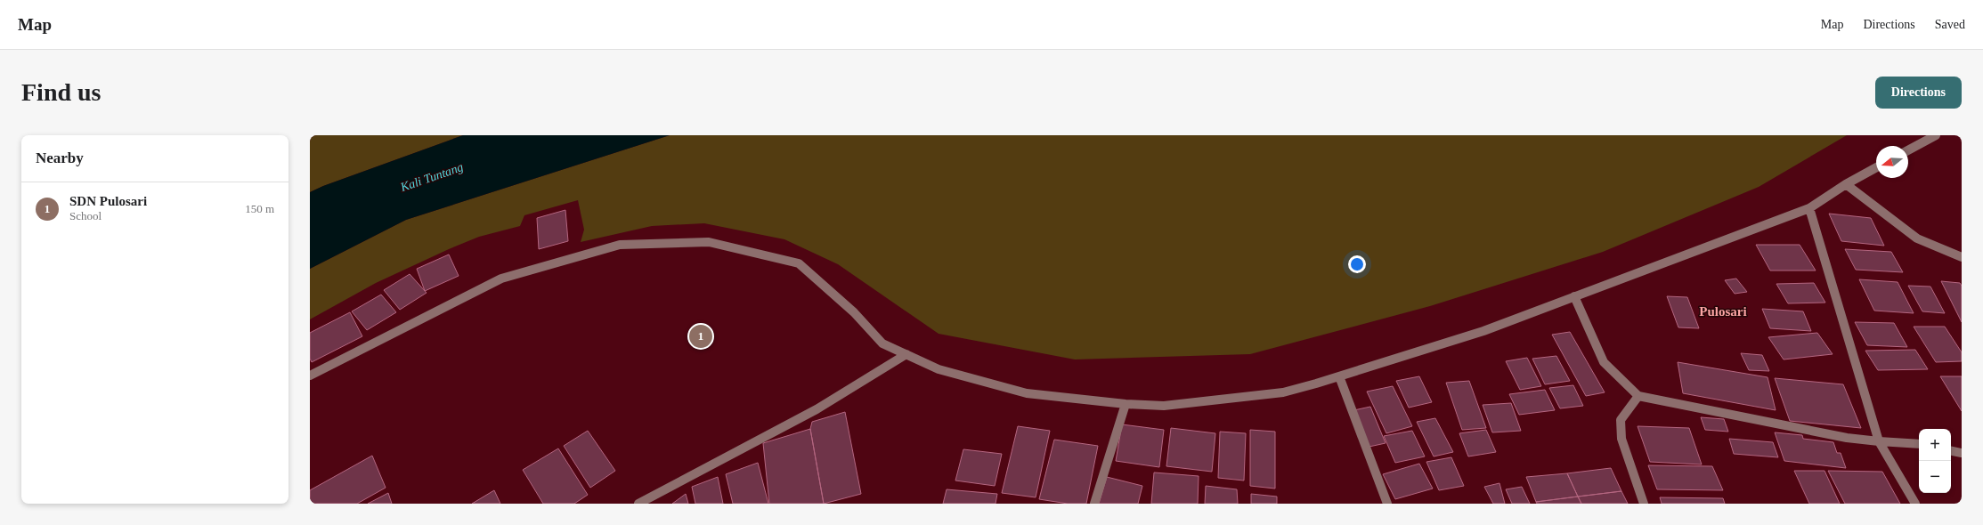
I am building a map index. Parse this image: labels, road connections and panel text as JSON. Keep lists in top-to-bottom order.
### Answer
{
  "districts": ["Pulosari"],
  "water": ["Kali Tuntang"],
  "north": "left",
  "page": {
    "header": "Map",
    "nav": ["Map", "Directions", "Saved"],
    "buttons": "Directions",
    "title": "Find us",
    "heading": "Nearby",
    "list": [
      {
        "mark": "1",
        "name": "SDN Pulosari",
        "note": "School",
        "value": "150 m"
      }
    ],
    "pins": "1",
    "map_buttons": ["+", "−"]
  }
}
